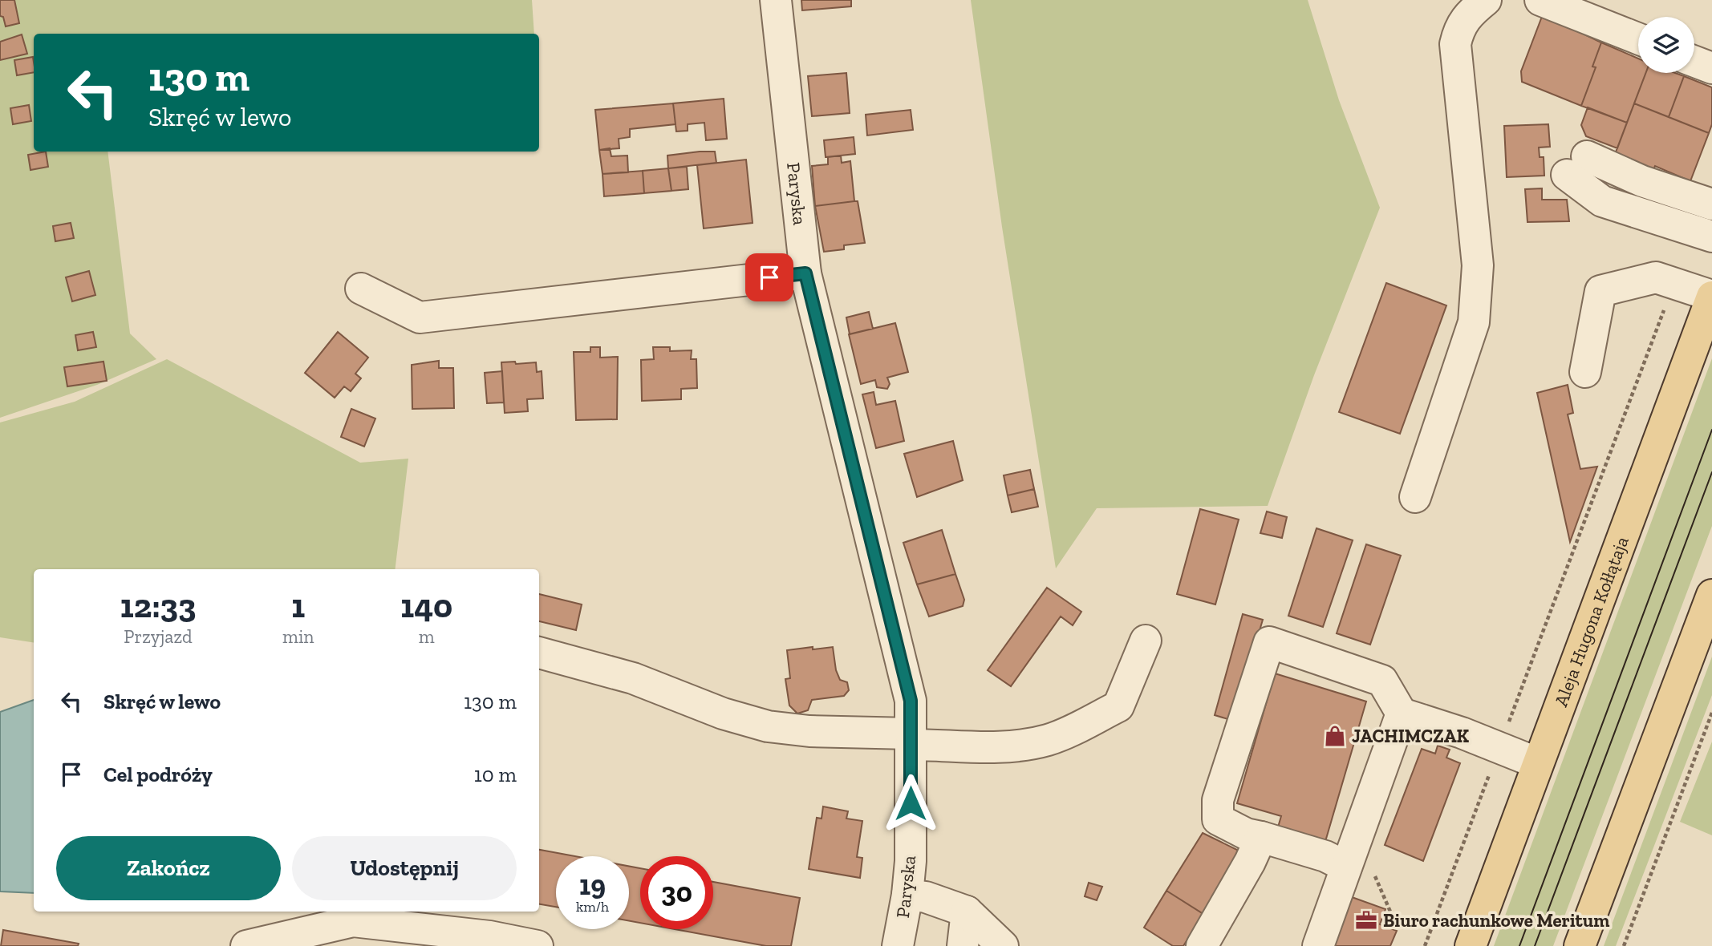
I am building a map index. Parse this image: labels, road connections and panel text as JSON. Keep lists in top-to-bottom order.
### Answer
{
  "streets": {
    "main road": ["Aleja Hugona Kołłątaja"],
    "street": ["Paryska"]
  },
  "places": {
    "shop": ["JACHIMCZAK"],
    "office": ["Biuro rachunkowe Meritum"]
  },
  "page": {
    "turn": ["130 m", "Skręć w lewo"],
    "eta": [
      "12:33",
      "Przyjazd",
      "1",
      "min",
      "140",
      "m"
    ],
    "list": [
      {
        "name": "Skręć w lewo",
        "value": "130 m"
      },
      {
        "name": "Cel podróży",
        "value": "10 m"
      }
    ],
    "buttons": ["Zakończ", "Udostępnij"],
    "speed": "19 km/h",
    "limit": "30"
  }
}
